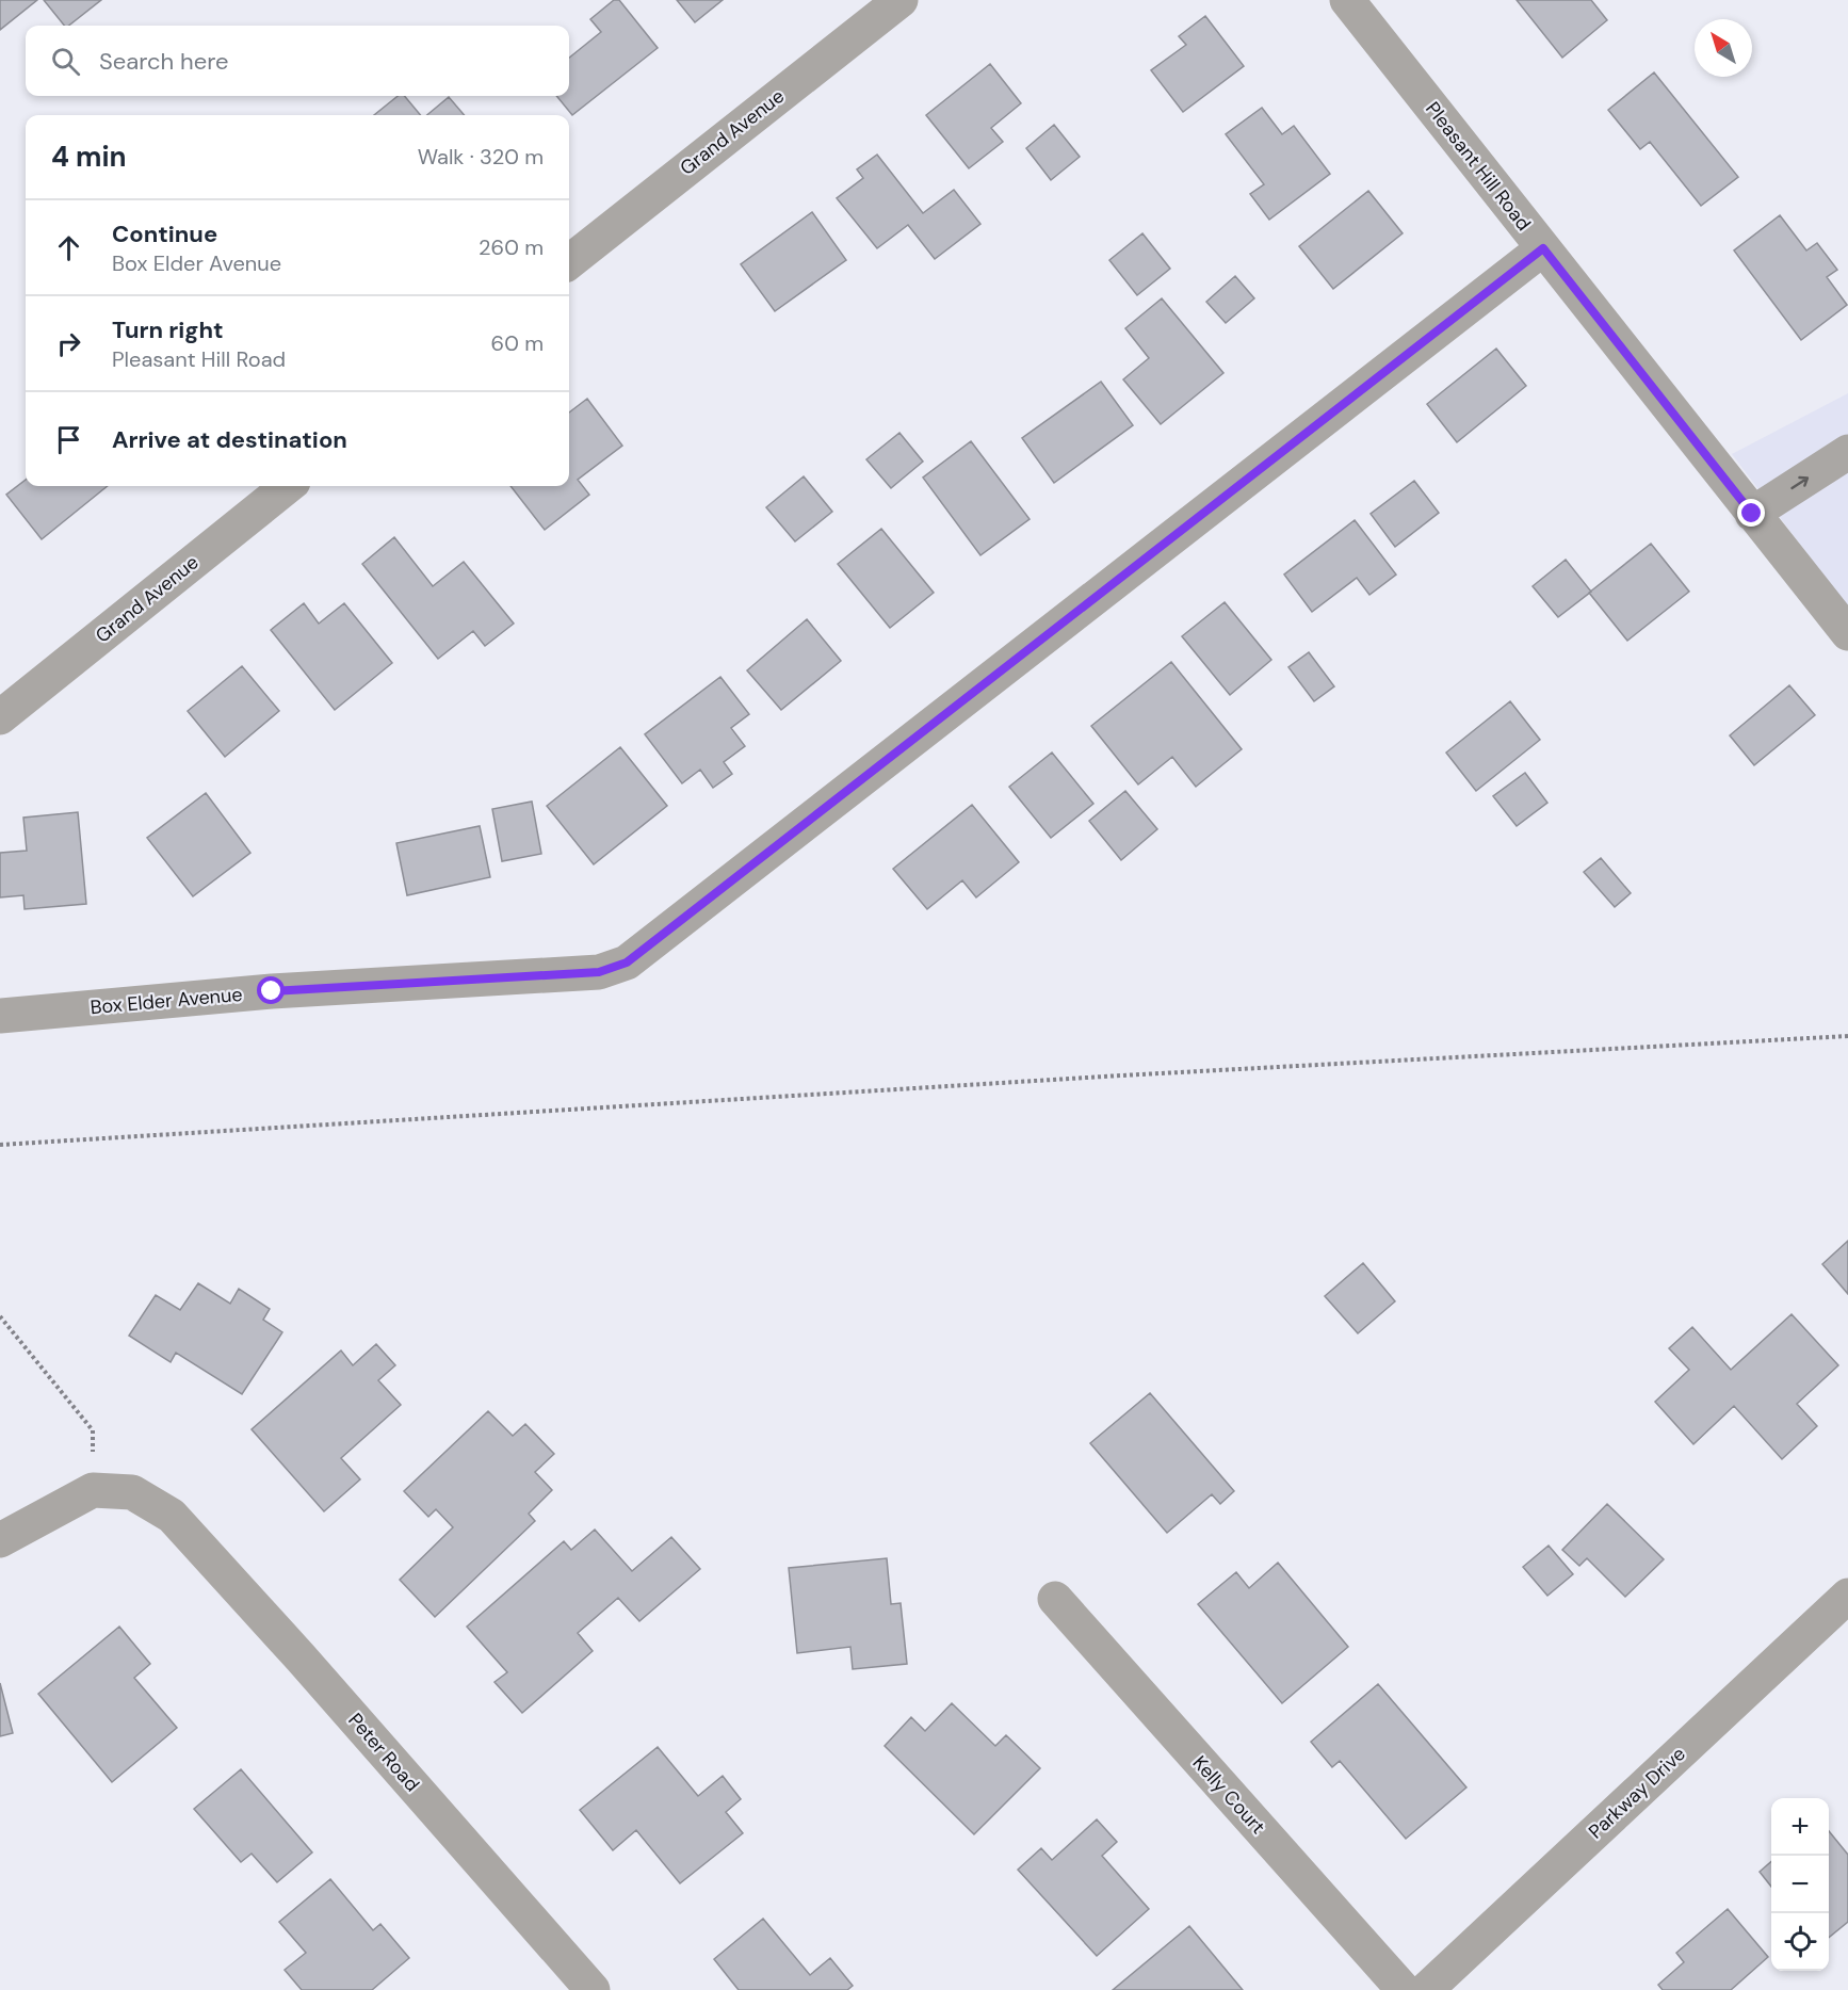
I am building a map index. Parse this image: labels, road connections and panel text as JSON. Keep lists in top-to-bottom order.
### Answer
{
  "streets": {
    "street": [
      "Grand Avenue",
      "Pleasant Hill Road",
      "Box Elder Avenue",
      "Peter Road",
      "Parkway Drive",
      "Kelly Court"
    ]
  },
  "crossings": [
    ["Pleasant Hill Road", "Box Elder Avenue"]
  ],
  "north": "top left",
  "page": {
    "search": "Search here",
    "heading": ["4 min", "Walk · 320 m"],
    "list": [
      ["Continue", "Box Elder Avenue", "260 m"],
      ["Turn right", "Pleasant Hill Road", "60 m"],
      "Arrive at destination"
    ],
    "map_buttons": ["+", "−"]
  }
}
